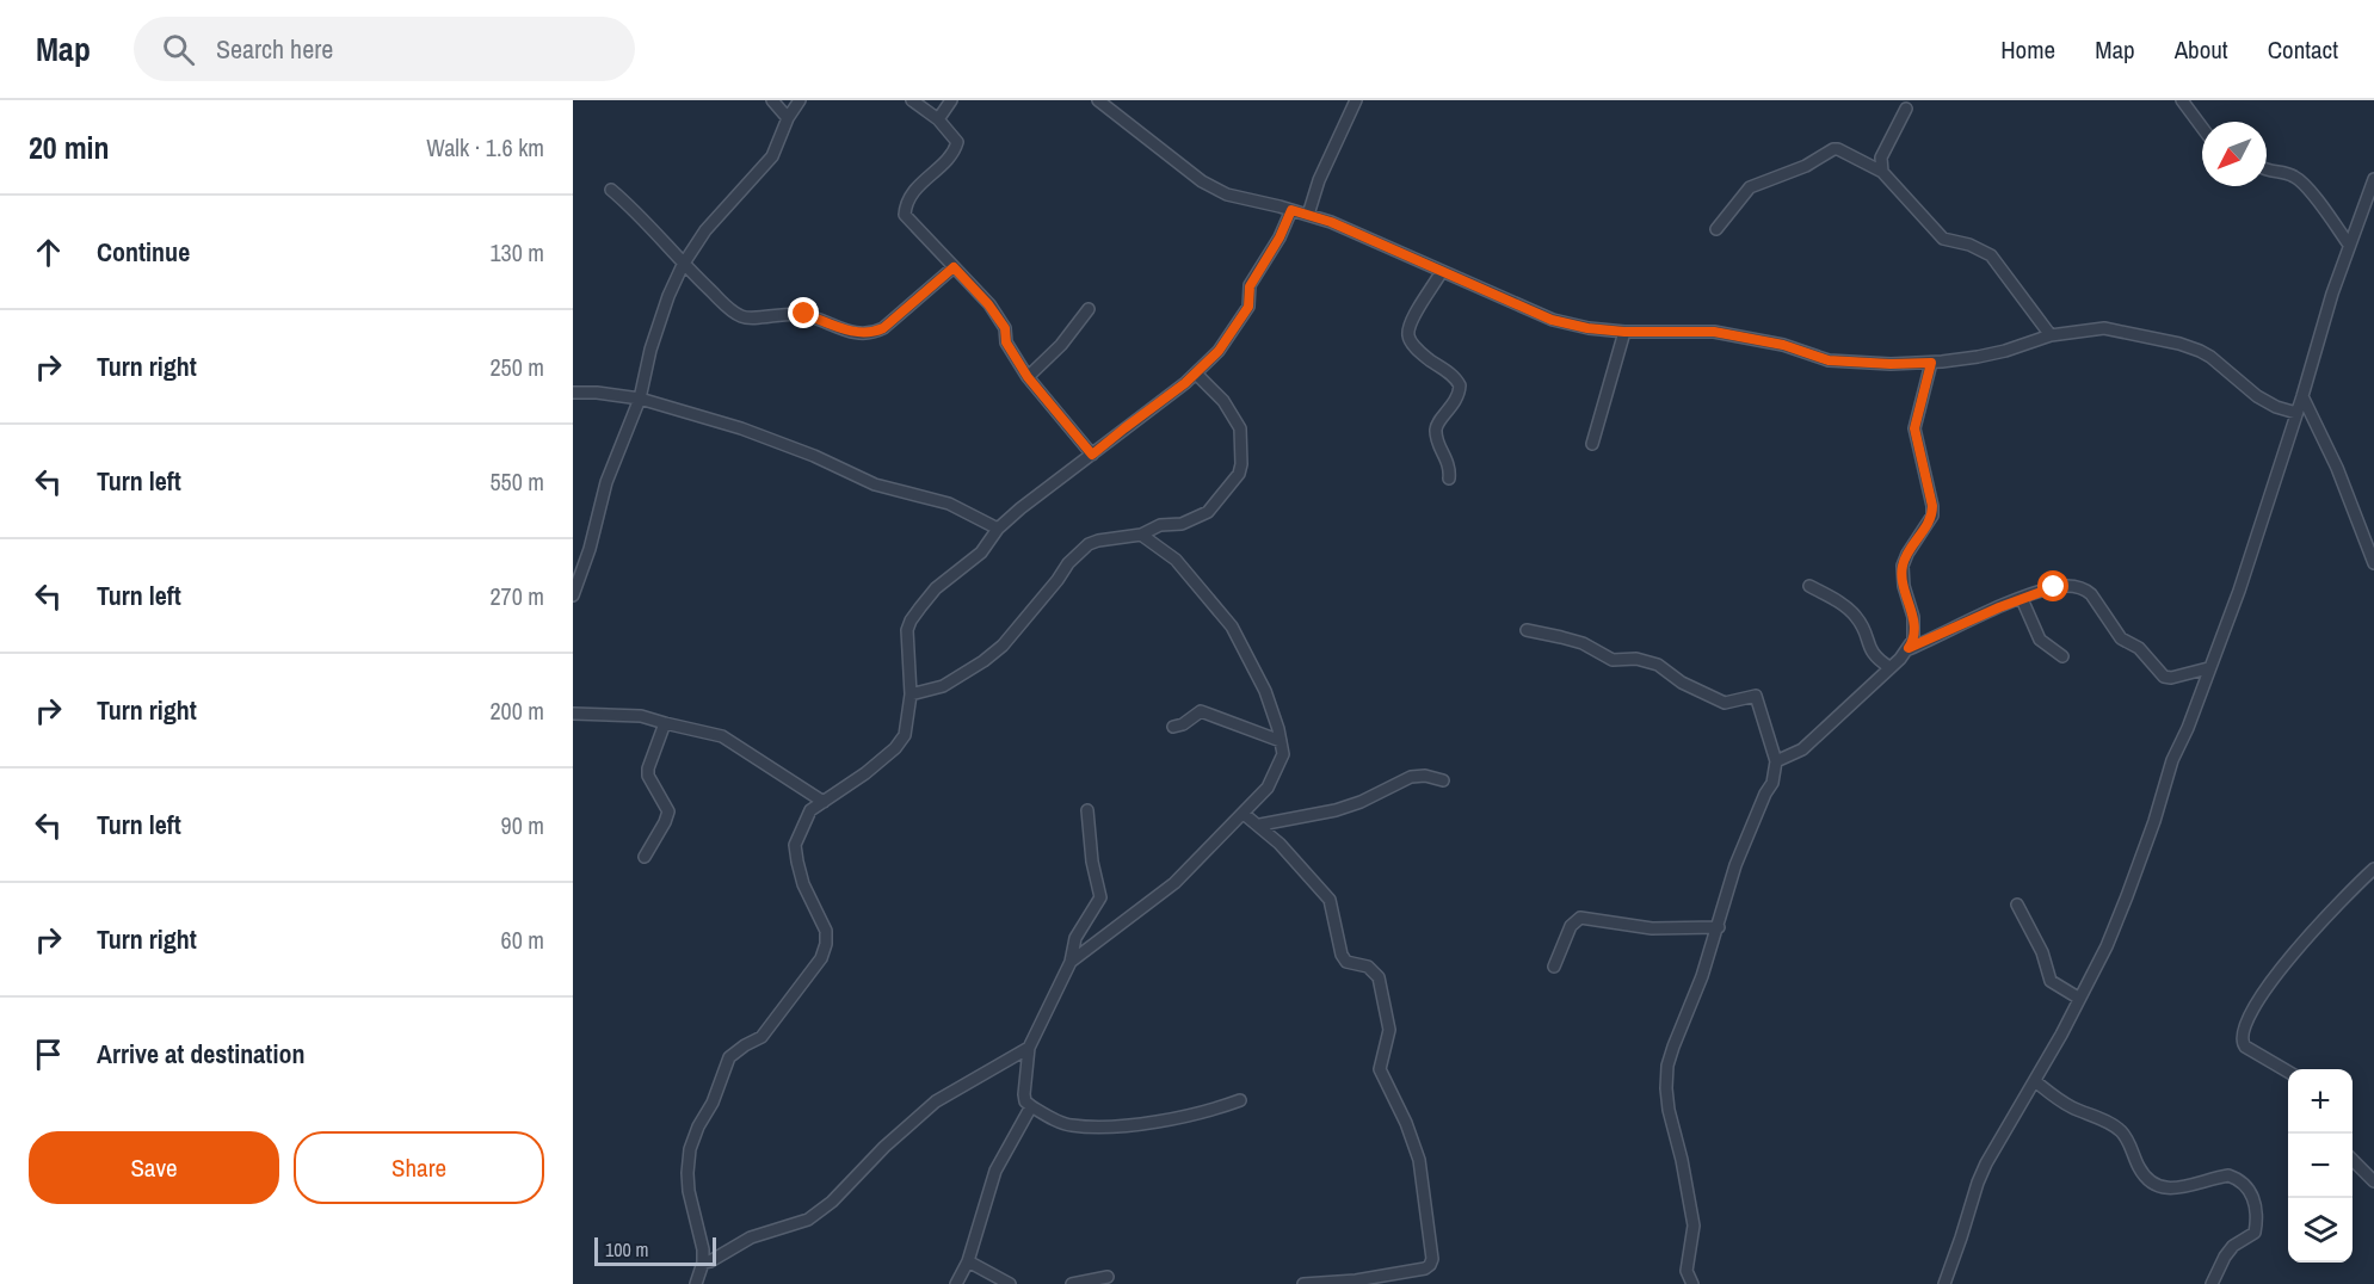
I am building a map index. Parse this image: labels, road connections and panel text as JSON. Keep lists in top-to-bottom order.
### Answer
{
  "scale_bar": "100 m",
  "north": "bottom left",
  "page": {
    "header": "Map",
    "search": "Search here",
    "nav": [
      "Home",
      "Map",
      "About",
      "Contact"
    ],
    "heading": ["20 min", "Walk · 1.6 km"],
    "list": [
      ["Continue", "130 m"],
      ["Turn right", "250 m"],
      ["Turn left", "550 m"],
      ["Turn left", "270 m"],
      ["Turn right", "200 m"],
      ["Turn left", "90 m"],
      ["Turn right", "60 m"],
      "Arrive at destination"
    ],
    "map_buttons": ["+", "−"],
    "buttons": ["Save", "Share"],
    "scale": "100 m"
  }
}
